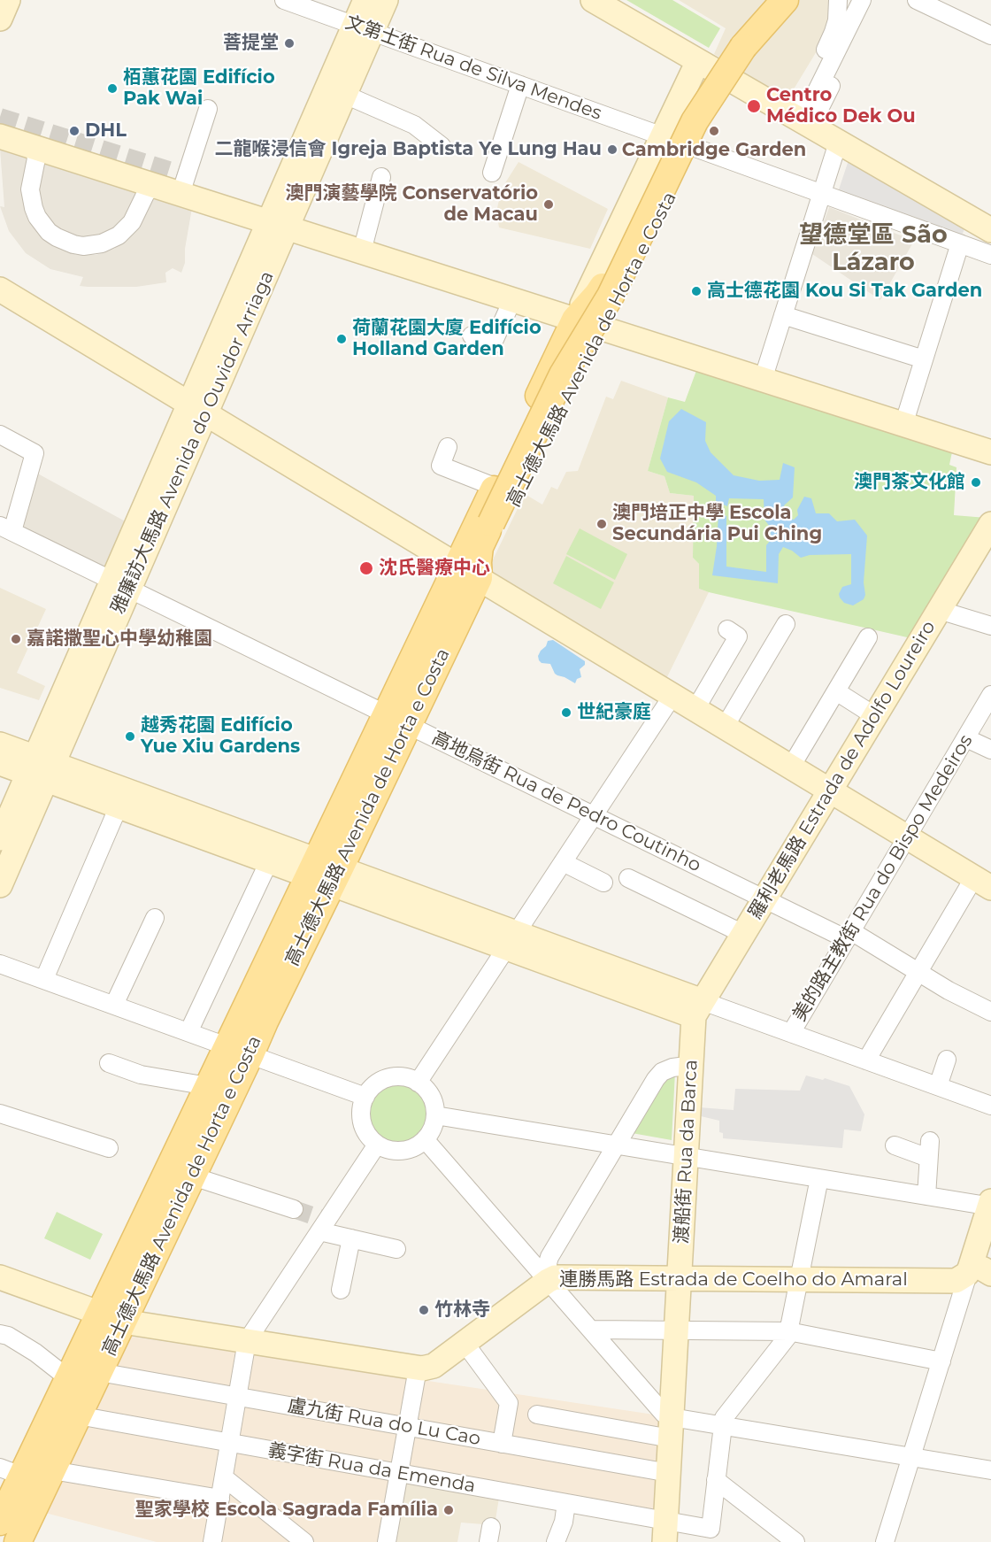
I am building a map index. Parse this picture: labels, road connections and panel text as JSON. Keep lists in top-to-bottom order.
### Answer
{
  "streets": {
    "main road": ["高士德大馬路 Avenida de Horta e Costa"],
    "street": [
      "文第士街 Rua de Silva Mendes",
      "雅廉訪大馬路 Avenida do Ouvidor Arriaga",
      "羅利老馬路 Estrada de Adolfo Loureiro",
      "高地烏街 Rua de Pedro Coutinho",
      "美的路主教街 Rua do Bispo Medeiros",
      "渡船街 Rua da Barca",
      "連勝馬路 Estrada de Coelho do Amaral",
      "盧九街 Rua do Lu Cao",
      "義字街 Rua da Emenda"
    ]
  },
  "crossings": [
    ["文第士街 Rua de Silva Mendes", "高士德大馬路 Avenida de Horta e Costa"],
    ["文第士街 Rua de Silva Mendes", "雅廉訪大馬路 Avenida do Ouvidor Arriaga"],
    ["高士德大馬路 Avenida de Horta e Costa", "高地烏街 Rua de Pedro Coutinho"],
    ["高士德大馬路 Avenida de Horta e Costa", "盧九街 Rua do Lu Cao"],
    ["高士德大馬路 Avenida de Horta e Costa", "義字街 Rua da Emenda"],
    ["雅廉訪大馬路 Avenida do Ouvidor Arriaga", "高地烏街 Rua de Pedro Coutinho"],
    ["羅利老馬路 Estrada de Adolfo Loureiro", "高地烏街 Rua de Pedro Coutinho"],
    ["羅利老馬路 Estrada de Adolfo Loureiro", "渡船街 Rua da Barca"],
    ["高地烏街 Rua de Pedro Coutinho", "美的路主教街 Rua do Bispo Medeiros"],
    ["渡船街 Rua da Barca", "連勝馬路 Estrada de Coelho do Amaral"],
    ["渡船街 Rua da Barca", "盧九街 Rua do Lu Cao"],
    ["渡船街 Rua da Barca", "義字街 Rua da Emenda"]
  ],
  "districts": ["望德堂區 São Lázaro"],
  "places": [
    "菩提堂",
    "栢蕙花園 Edifício Pak Wai",
    "Centro Médico Dek Ou",
    "DHL",
    "Cambridge Garden",
    "二龍喉浸信會 Igreja Baptista Ye Lung Hau",
    "澳門演藝學院 Conservatório de Macau",
    "高士德花園 Kou Si Tak Garden",
    "荷蘭花園大廈 Edifício Holland Garden",
    "澳門茶文化館",
    "澳門培正中學 Escola Secundária Pui Ching",
    "沈氏醫療中心",
    "嘉諾撒聖心中學幼稚園",
    "世紀豪庭",
    "越秀花園 Edifício Yue Xiu Gardens",
    "竹林寺",
    "聖家學校 Escola Sagrada Família"
  ]
}
